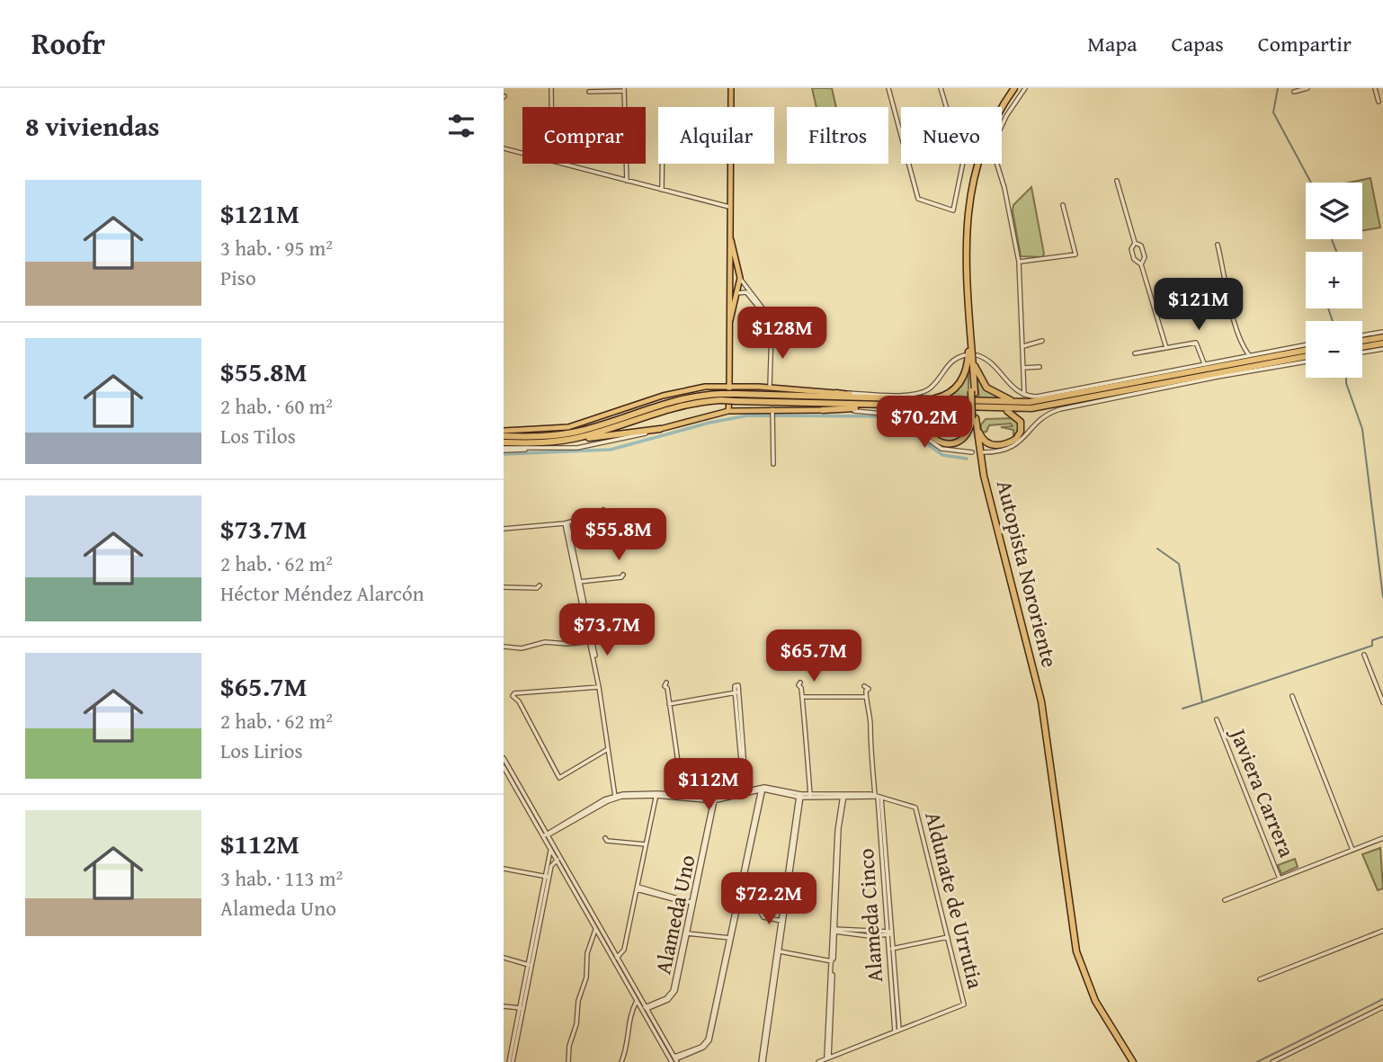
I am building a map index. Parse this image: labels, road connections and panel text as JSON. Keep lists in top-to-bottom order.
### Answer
{
  "streets": {
    "highway": ["Autopista Nororiente"],
    "street": [
      "Javiera Carrera",
      "Aldunate de Urrutia",
      "Alameda Uno",
      "Alameda Cinco"
    ]
  },
  "crossings": [
    ["Aldunate de Urrutia", "Alameda Uno"],
    ["Aldunate de Urrutia", "Alameda Cinco"]
  ],
  "page": {
    "header": "Roofr",
    "nav": ["Mapa", "Capas", "Compartir"],
    "heading": "8 viviendas",
    "chip": [
      "Comprar",
      "Alquilar",
      "Filtros",
      "Nuevo"
    ],
    "list": [
      {
        "name": "$121M",
        "note": "3 hab. · 95 m² · Piso"
      },
      {
        "name": "$55.8M",
        "note": "2 hab. · 60 m² · Los Tilos"
      },
      {
        "name": "$73.7M",
        "note": "2 hab. · 62 m² · Héctor Méndez Alarcón"
      },
      {
        "name": "$65.7M",
        "note": "2 hab. · 62 m² · Los Lirios"
      },
      {
        "name": "$112M",
        "note": "3 hab. · 113 m² · Alameda Uno"
      }
    ],
    "map_buttons": ["+", "−"],
    "price": [
      "$121M",
      "$128M",
      "$70.2M",
      "$55.8M",
      "$73.7M",
      "$65.7M",
      "$112M",
      "$72.2M"
    ]
  }
}
